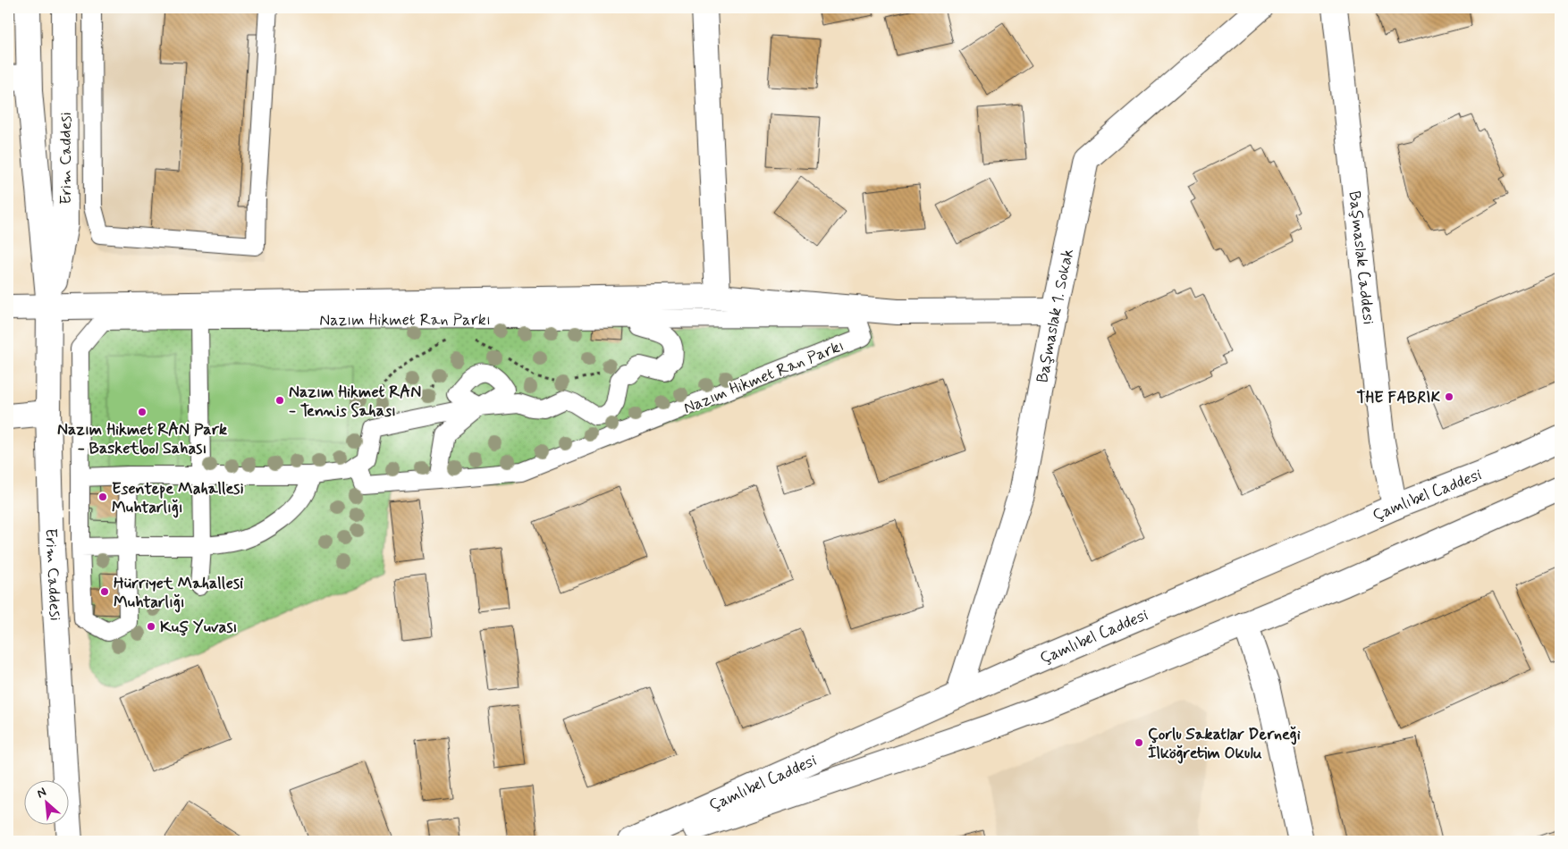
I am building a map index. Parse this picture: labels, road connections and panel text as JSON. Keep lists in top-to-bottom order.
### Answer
{
  "streets": {
    "street": [
      "Erim Caddesi",
      "Başmaslak Caddesi",
      "Başmaslak 1. Sokak",
      "Nazım Hikmet Ran Parkı",
      "Çamlıbel Caddesi"
    ]
  },
  "crossings": [
    ["Başmaslak Caddesi", "Çamlıbel Caddesi"],
    ["Başmaslak 1. Sokak", "Çamlıbel Caddesi"]
  ],
  "places": [
    "THE FABRIK",
    "Nazım Hikmet RAN - Tennis Sahası",
    "Nazım Hikmet RAN Park - Basketbol Sahası",
    "Esentepe Mahallesi Muhtarlığı",
    "Hürriyet Mahallesi Muhtarlığı",
    "Kuş Yuvası",
    "Çorlu Sakatlar Derneği İlköğretim Okulu"
  ],
  "north": "top left"
}
